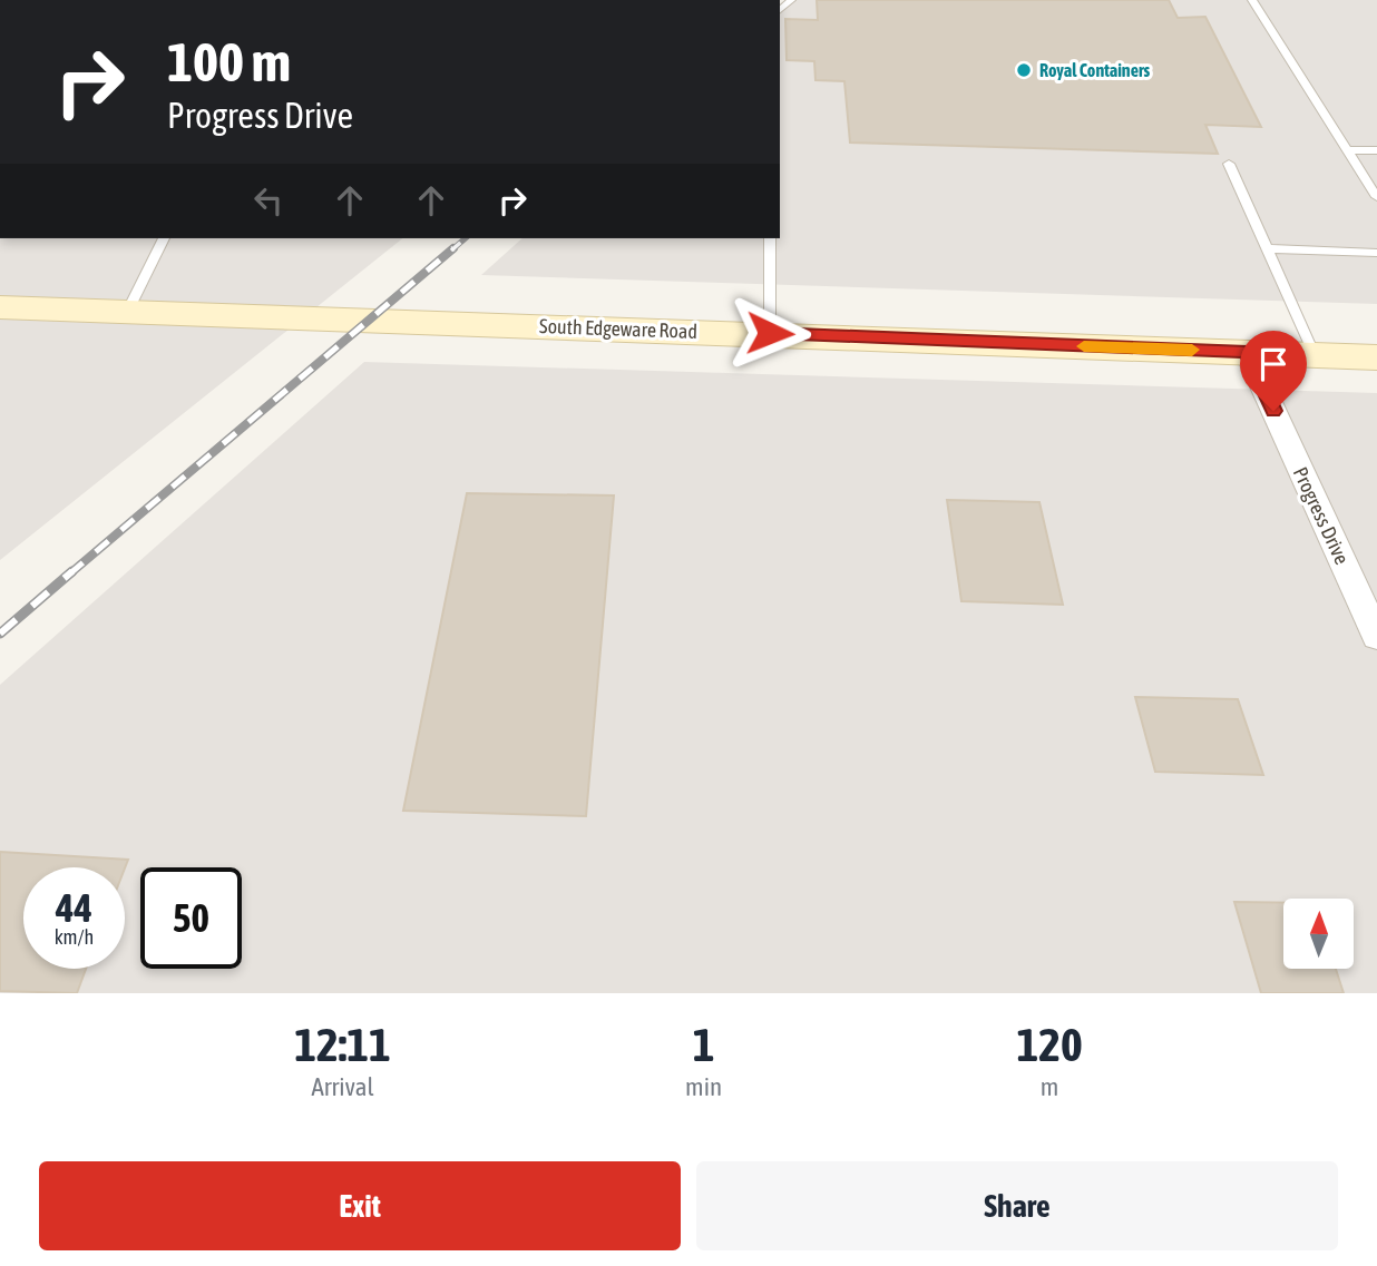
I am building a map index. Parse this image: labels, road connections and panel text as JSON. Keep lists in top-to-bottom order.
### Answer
{
  "streets": {
    "main road": ["South Edgeware Road"],
    "street": ["Progress Drive"]
  },
  "crossings": [
    ["South Edgeware Road", "Progress Drive"]
  ],
  "places": ["Royal Containers"],
  "north": "top",
  "page": {
    "turn": ["100 m", "Progress Drive"],
    "speed": "44 km/h",
    "limit": "50",
    "eta": [
      "12:11",
      "Arrival",
      "1",
      "min",
      "120",
      "m"
    ],
    "buttons": ["Exit", "Share"]
  }
}
